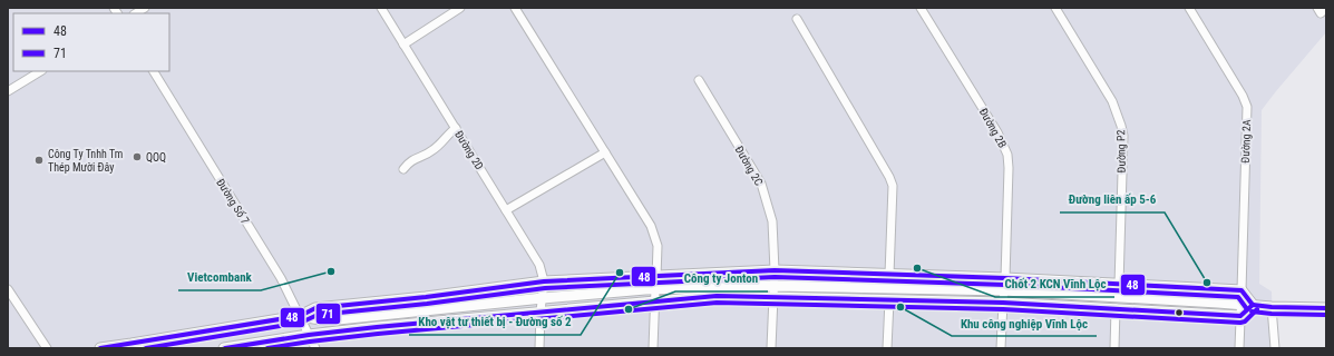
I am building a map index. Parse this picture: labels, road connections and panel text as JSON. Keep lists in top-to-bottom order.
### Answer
{
  "streets": {
    "street": [
      "Đường 2B",
      "Đường 2A",
      "Đường 2D",
      "Đường P2",
      "Đường 2C",
      "Đường Số 7"
    ]
  },
  "places": [
    "QOQ",
    "Công Ty Tnhh Tm Thép Mười Đây",
    "Chốt 2 KCN Vĩnh Lộc",
    "Vietcombank",
    "Kho vật tư thiết bị - Đường số 2",
    "Đường liên ấp 5-6",
    "Khu công nghiệp Vĩnh Lộc",
    "Công ty Jonton"
  ],
  "lines": ["transit line 48", "transit line 71"],
  "legend": ["48", "71"]
}
